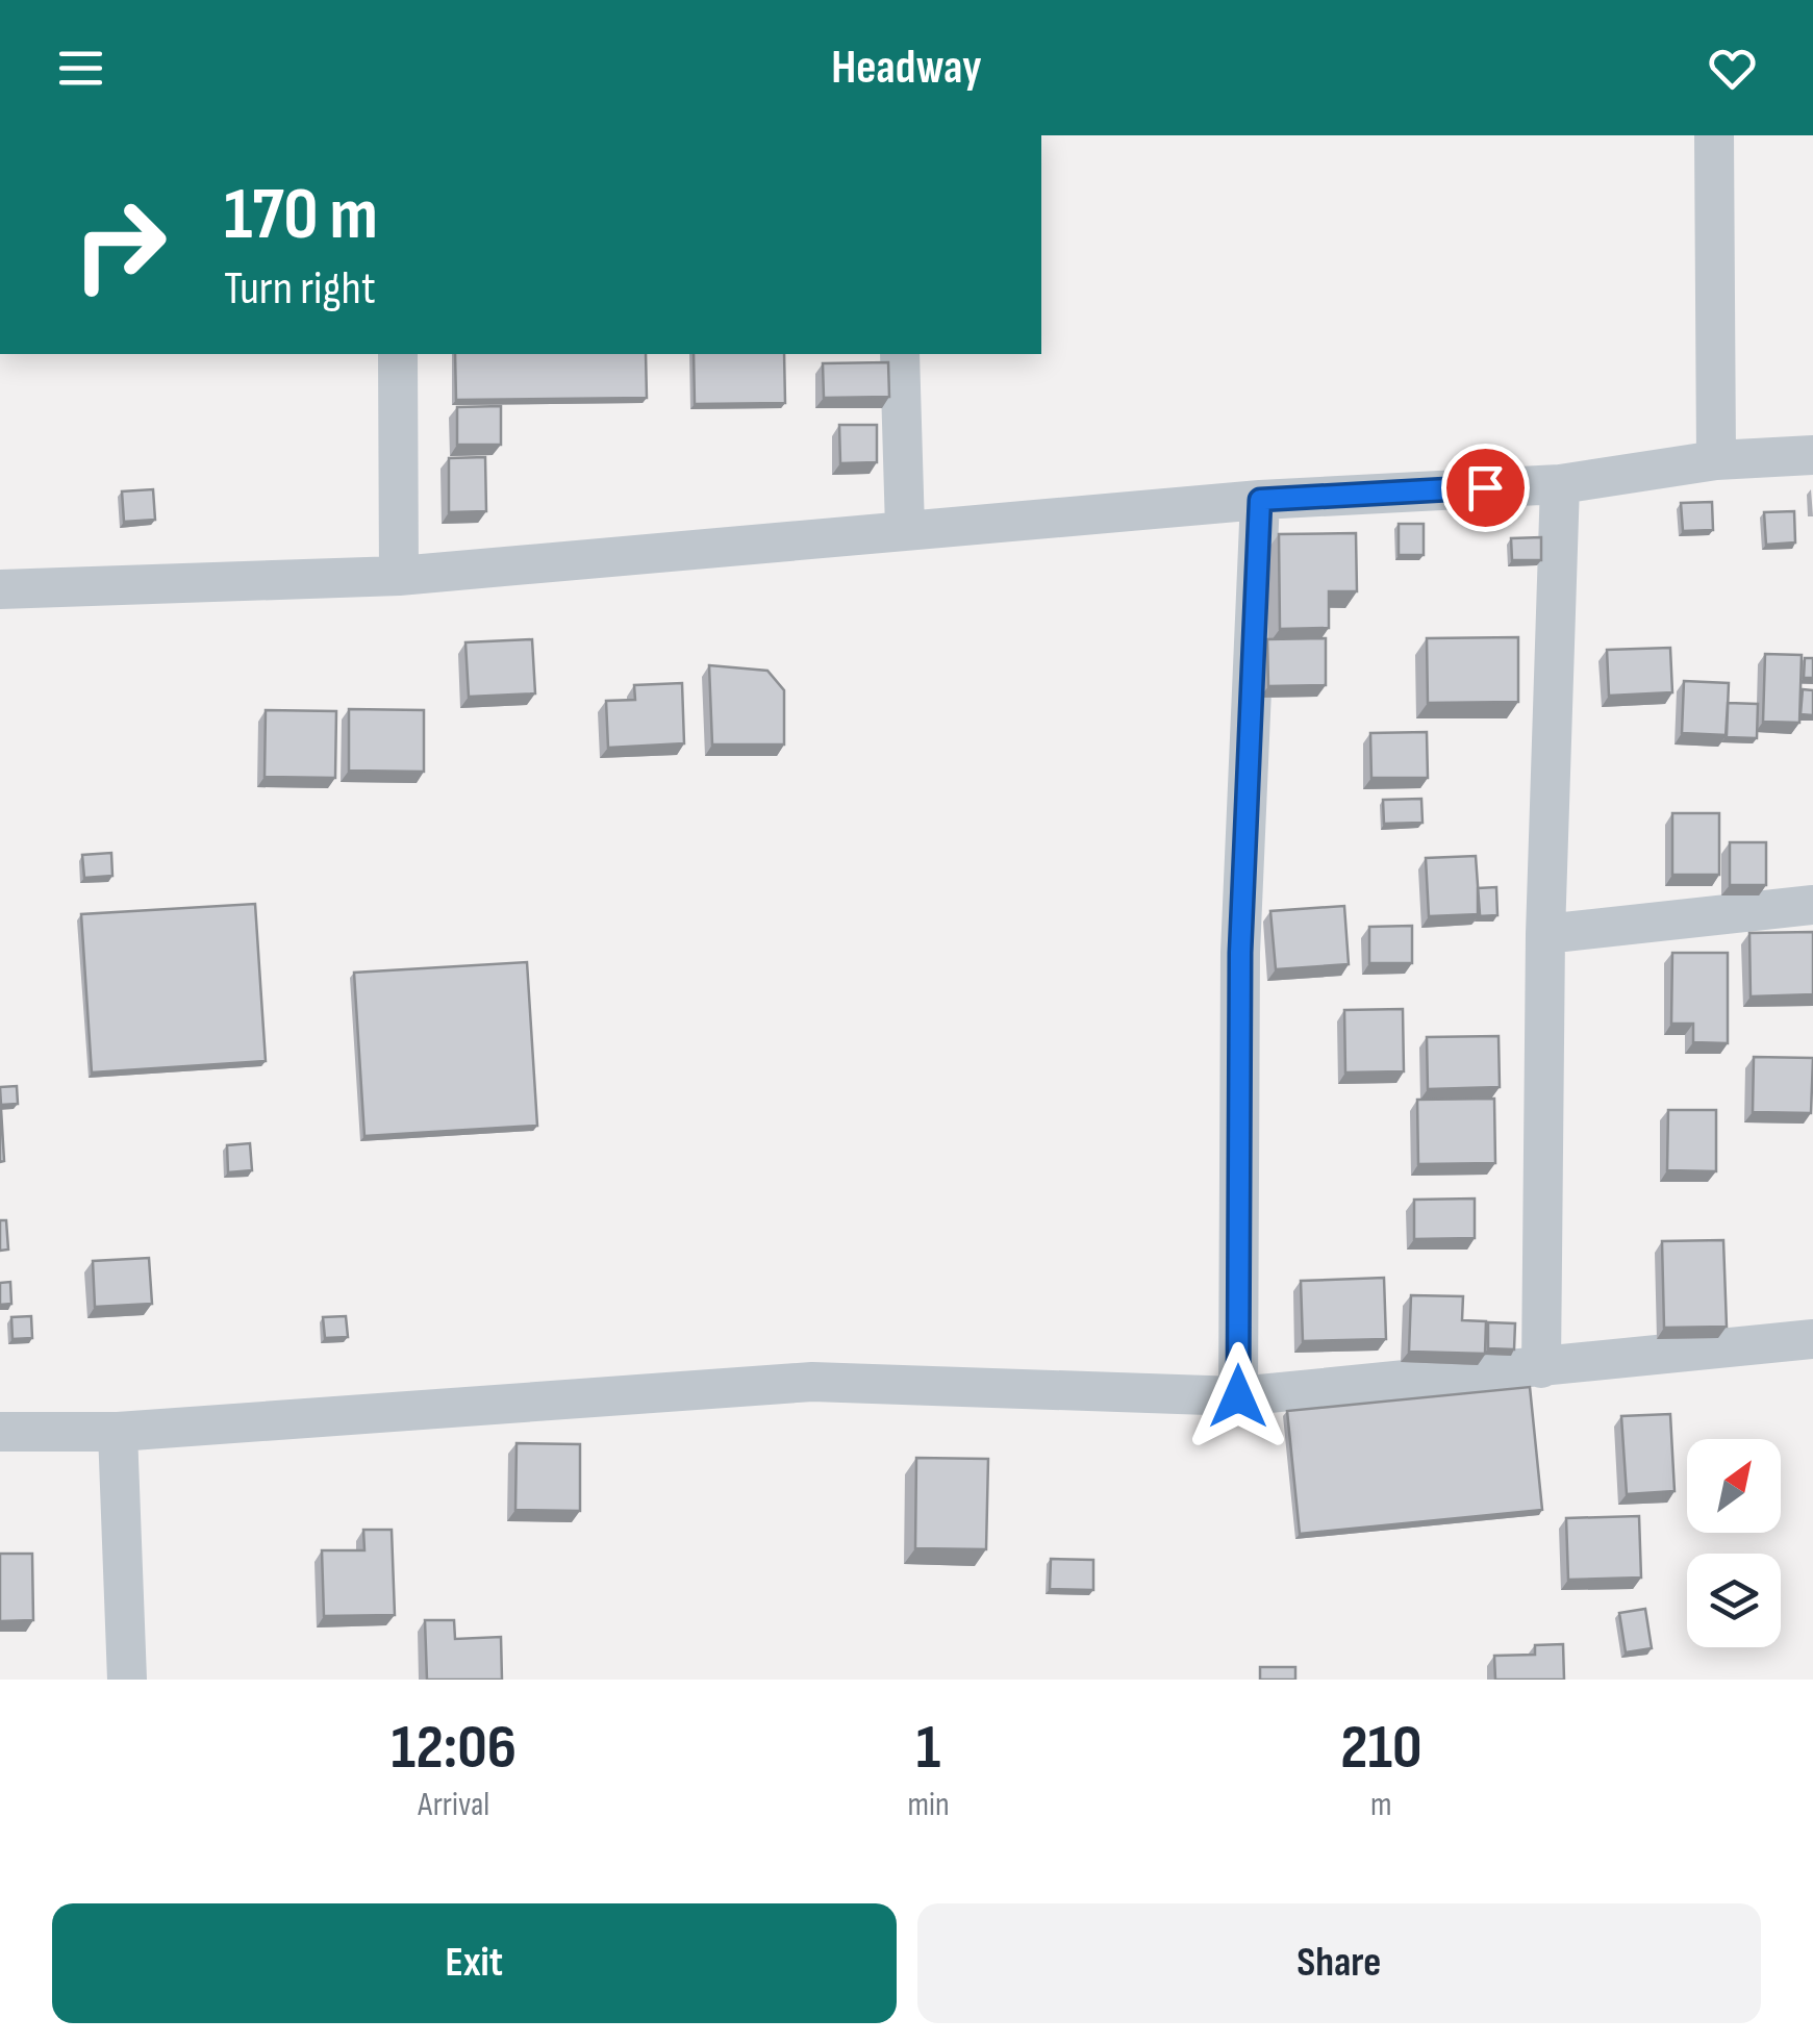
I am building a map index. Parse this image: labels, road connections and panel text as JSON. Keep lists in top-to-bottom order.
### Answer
{
  "north": "top right",
  "page": {
    "header": "Headway",
    "turn": ["170 m", "Turn right"],
    "eta": [
      "12:06",
      "Arrival",
      "1",
      "min",
      "210",
      "m"
    ],
    "buttons": ["Exit", "Share"]
  }
}
